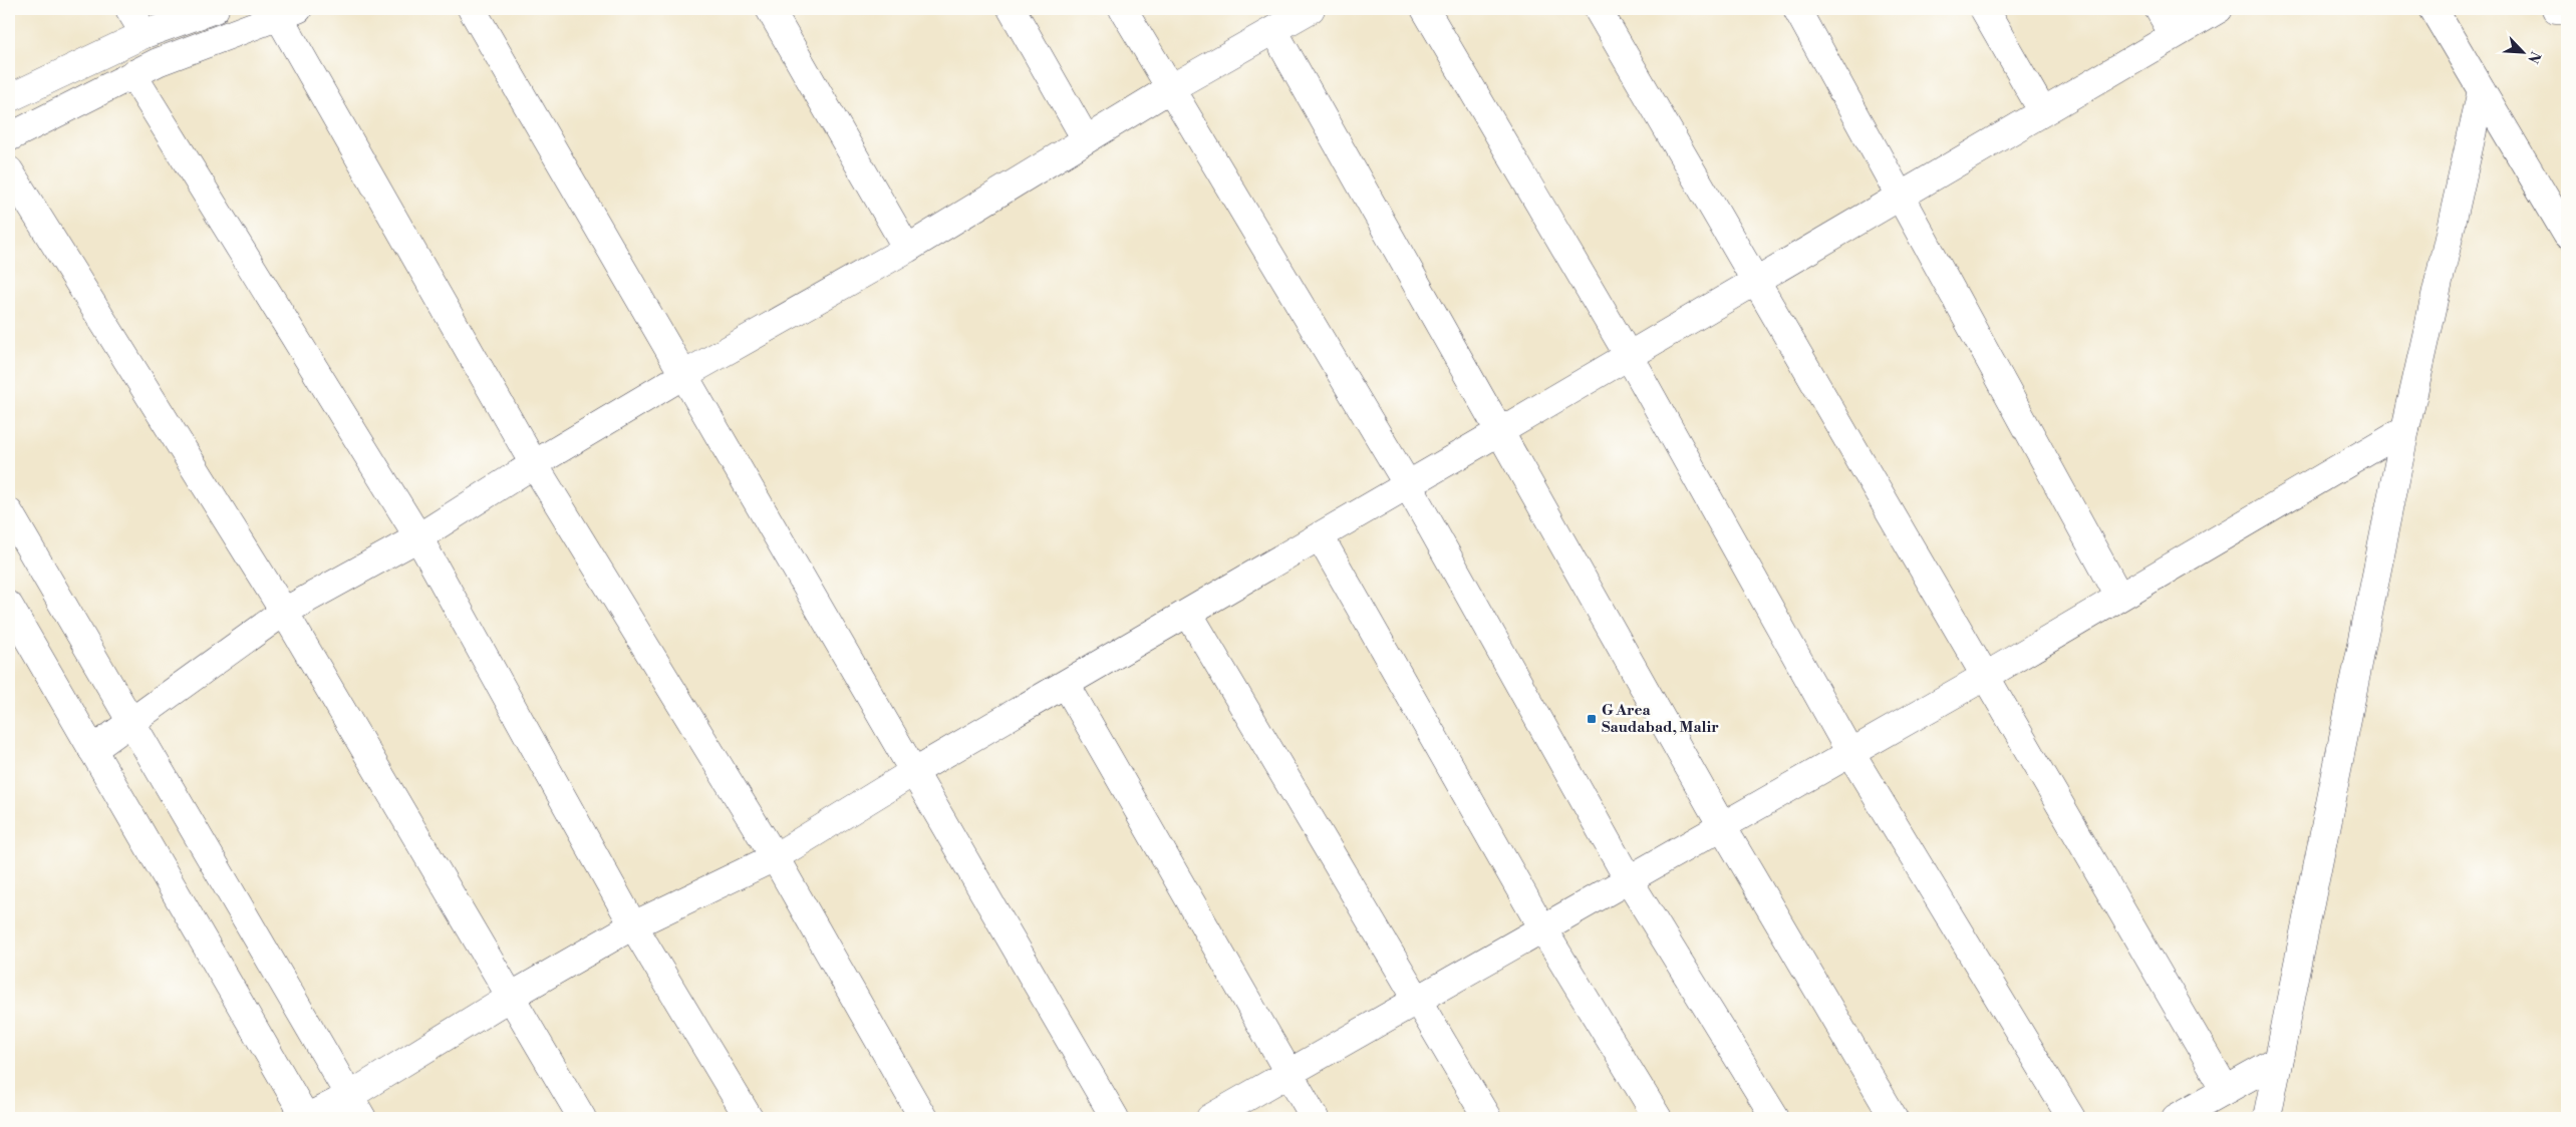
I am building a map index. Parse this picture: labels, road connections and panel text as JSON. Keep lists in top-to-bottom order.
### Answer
{
  "places": {
    "transit": ["G Area Saudabad, Malir"]
  },
  "north": "bottom right"
}
